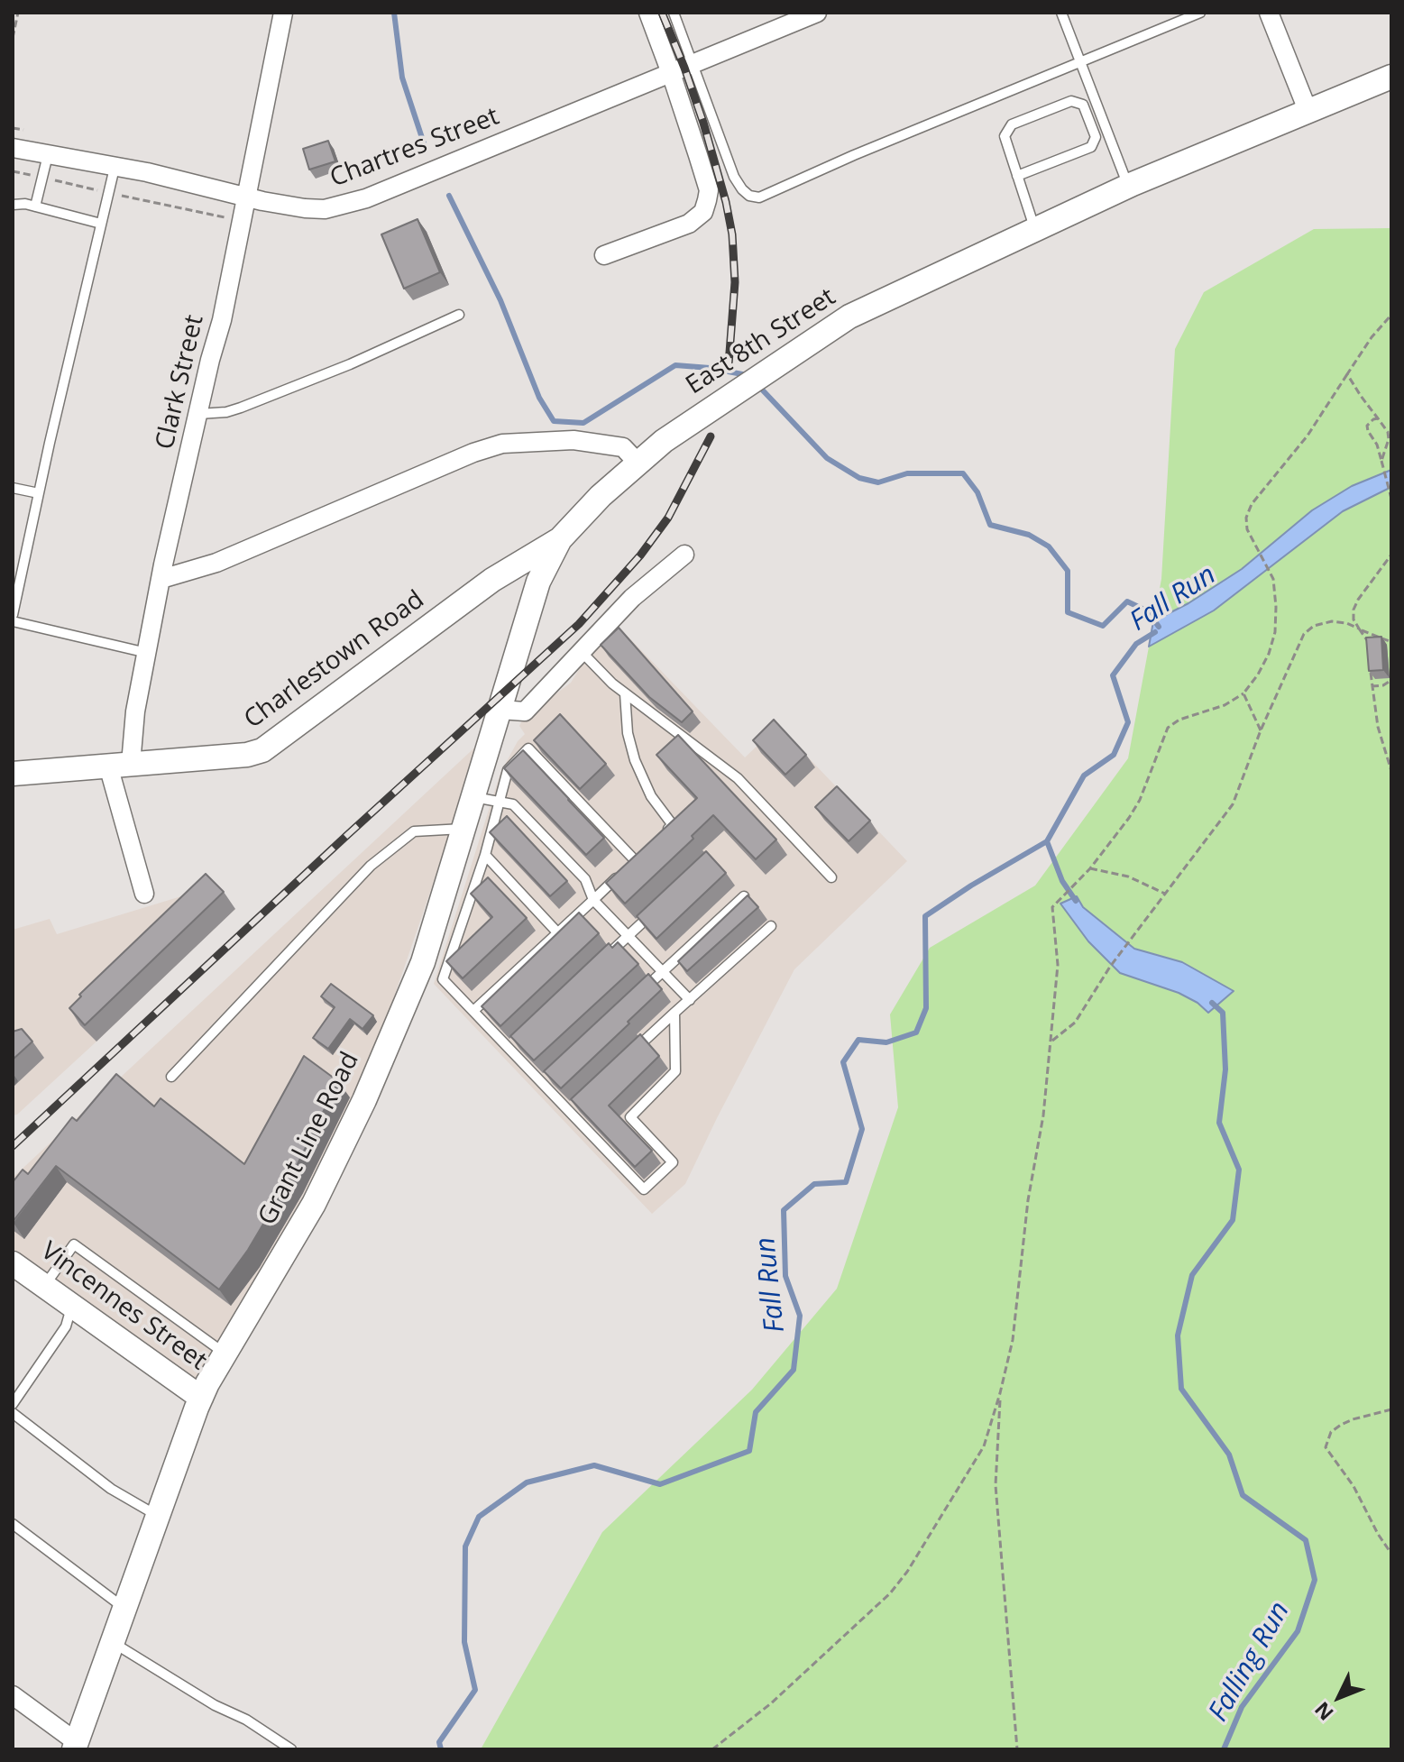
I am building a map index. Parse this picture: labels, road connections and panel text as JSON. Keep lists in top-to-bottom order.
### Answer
{
  "streets": {
    "street": [
      "Chartres Street",
      "East 8th Street",
      "Clark Street",
      "Charlestown Road",
      "Grant Line Road",
      "Vincennes Street"
    ]
  },
  "crossings": [
    ["Chartres Street", "Clark Street"],
    ["East 8th Street", "Charlestown Road"],
    ["Clark Street", "Charlestown Road"],
    ["Charlestown Road", "Grant Line Road"],
    ["Grant Line Road", "Vincennes Street"]
  ],
  "water": ["Fall Run", "Falling Run"],
  "north": "bottom left"
}
